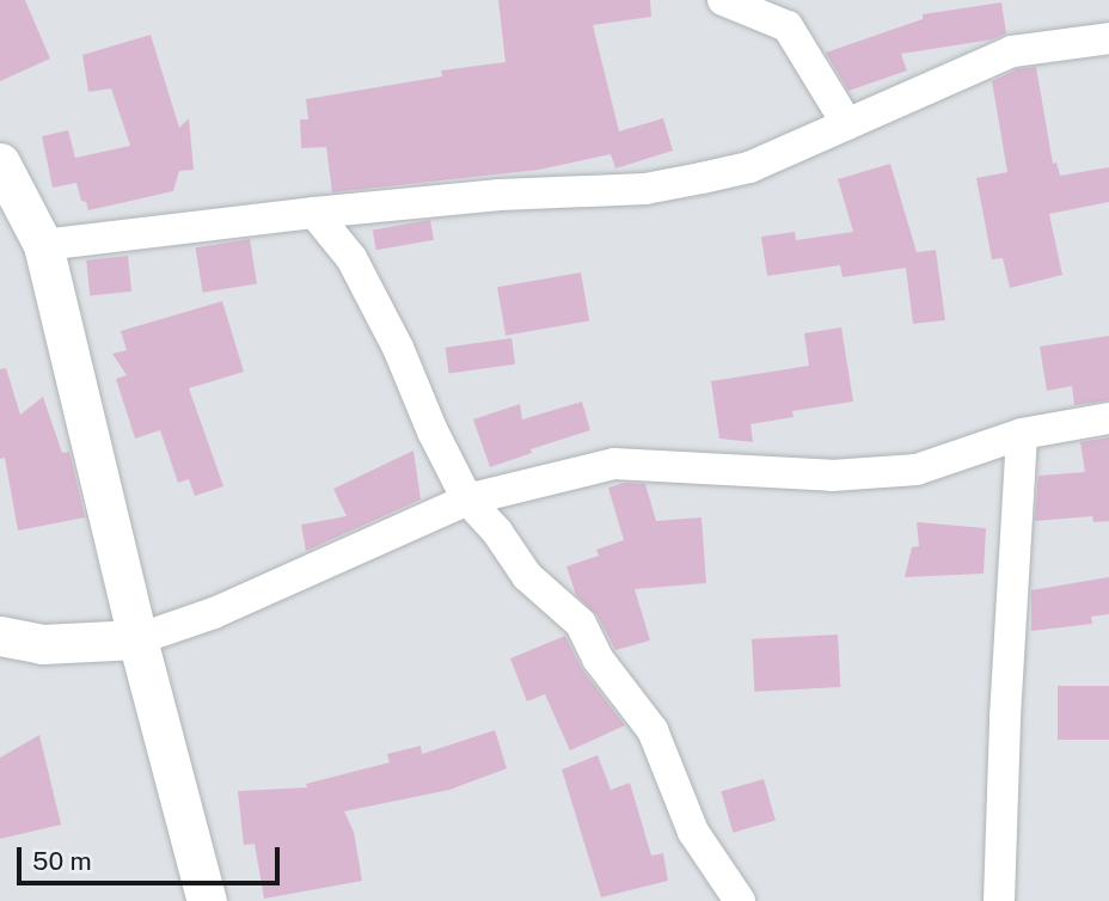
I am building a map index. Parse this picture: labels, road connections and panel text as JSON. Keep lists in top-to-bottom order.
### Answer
{
  "scale_bar": "50 m"
}
